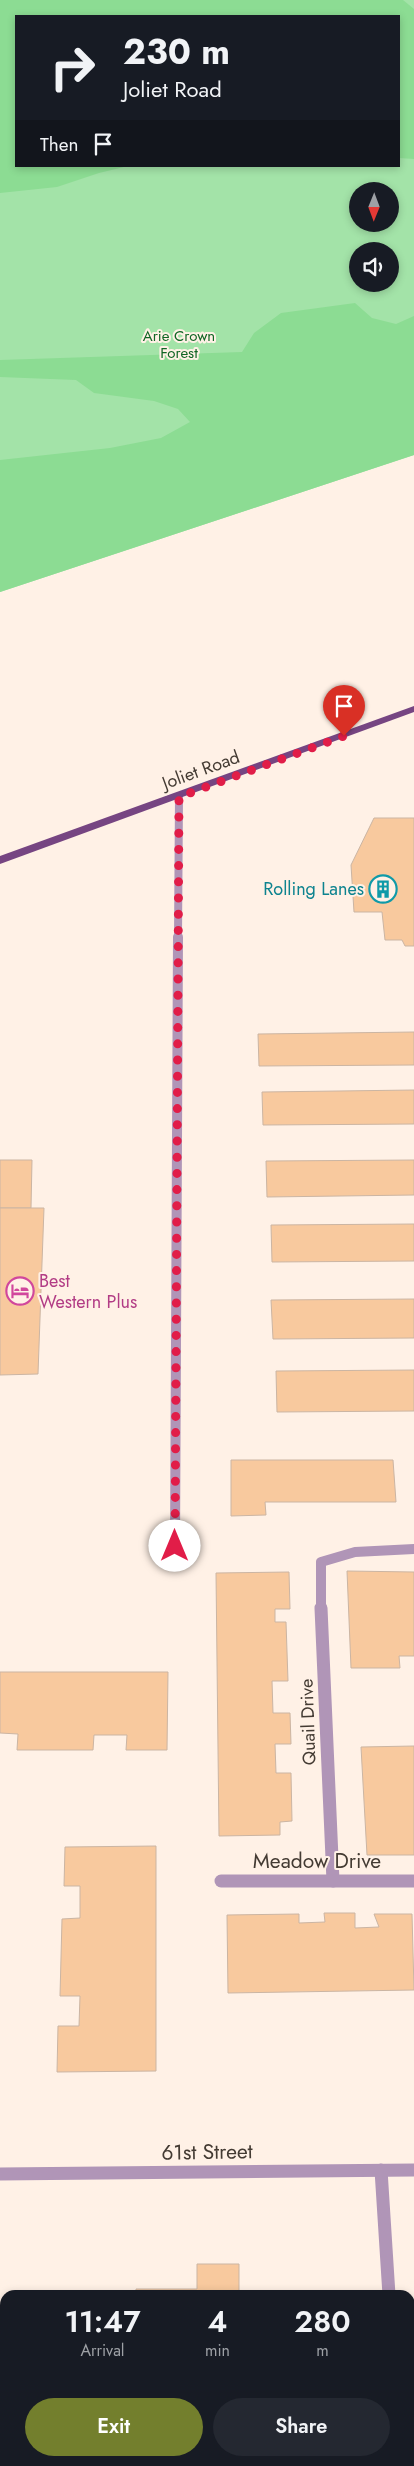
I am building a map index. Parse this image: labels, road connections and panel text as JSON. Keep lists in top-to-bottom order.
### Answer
{
  "streets": {
    "main road": ["Joliet Road"],
    "street": ["Quail Drive", "Meadow Drive", "61st Street"]
  },
  "crossings": [
    ["Quail Drive", "Meadow Drive"]
  ],
  "parks": ["Arie Crown Forest"],
  "places": {
    "building": ["Rolling Lanes"],
    "hotel": ["Best Western Plus"]
  },
  "north": "bottom",
  "page": {
    "turn": ["230 m", "Joliet Road"],
    "then": "Then",
    "eta": [
      "11:47",
      "Arrival",
      "4",
      "min",
      "280",
      "m"
    ],
    "buttons": ["Exit", "Share"]
  }
}
